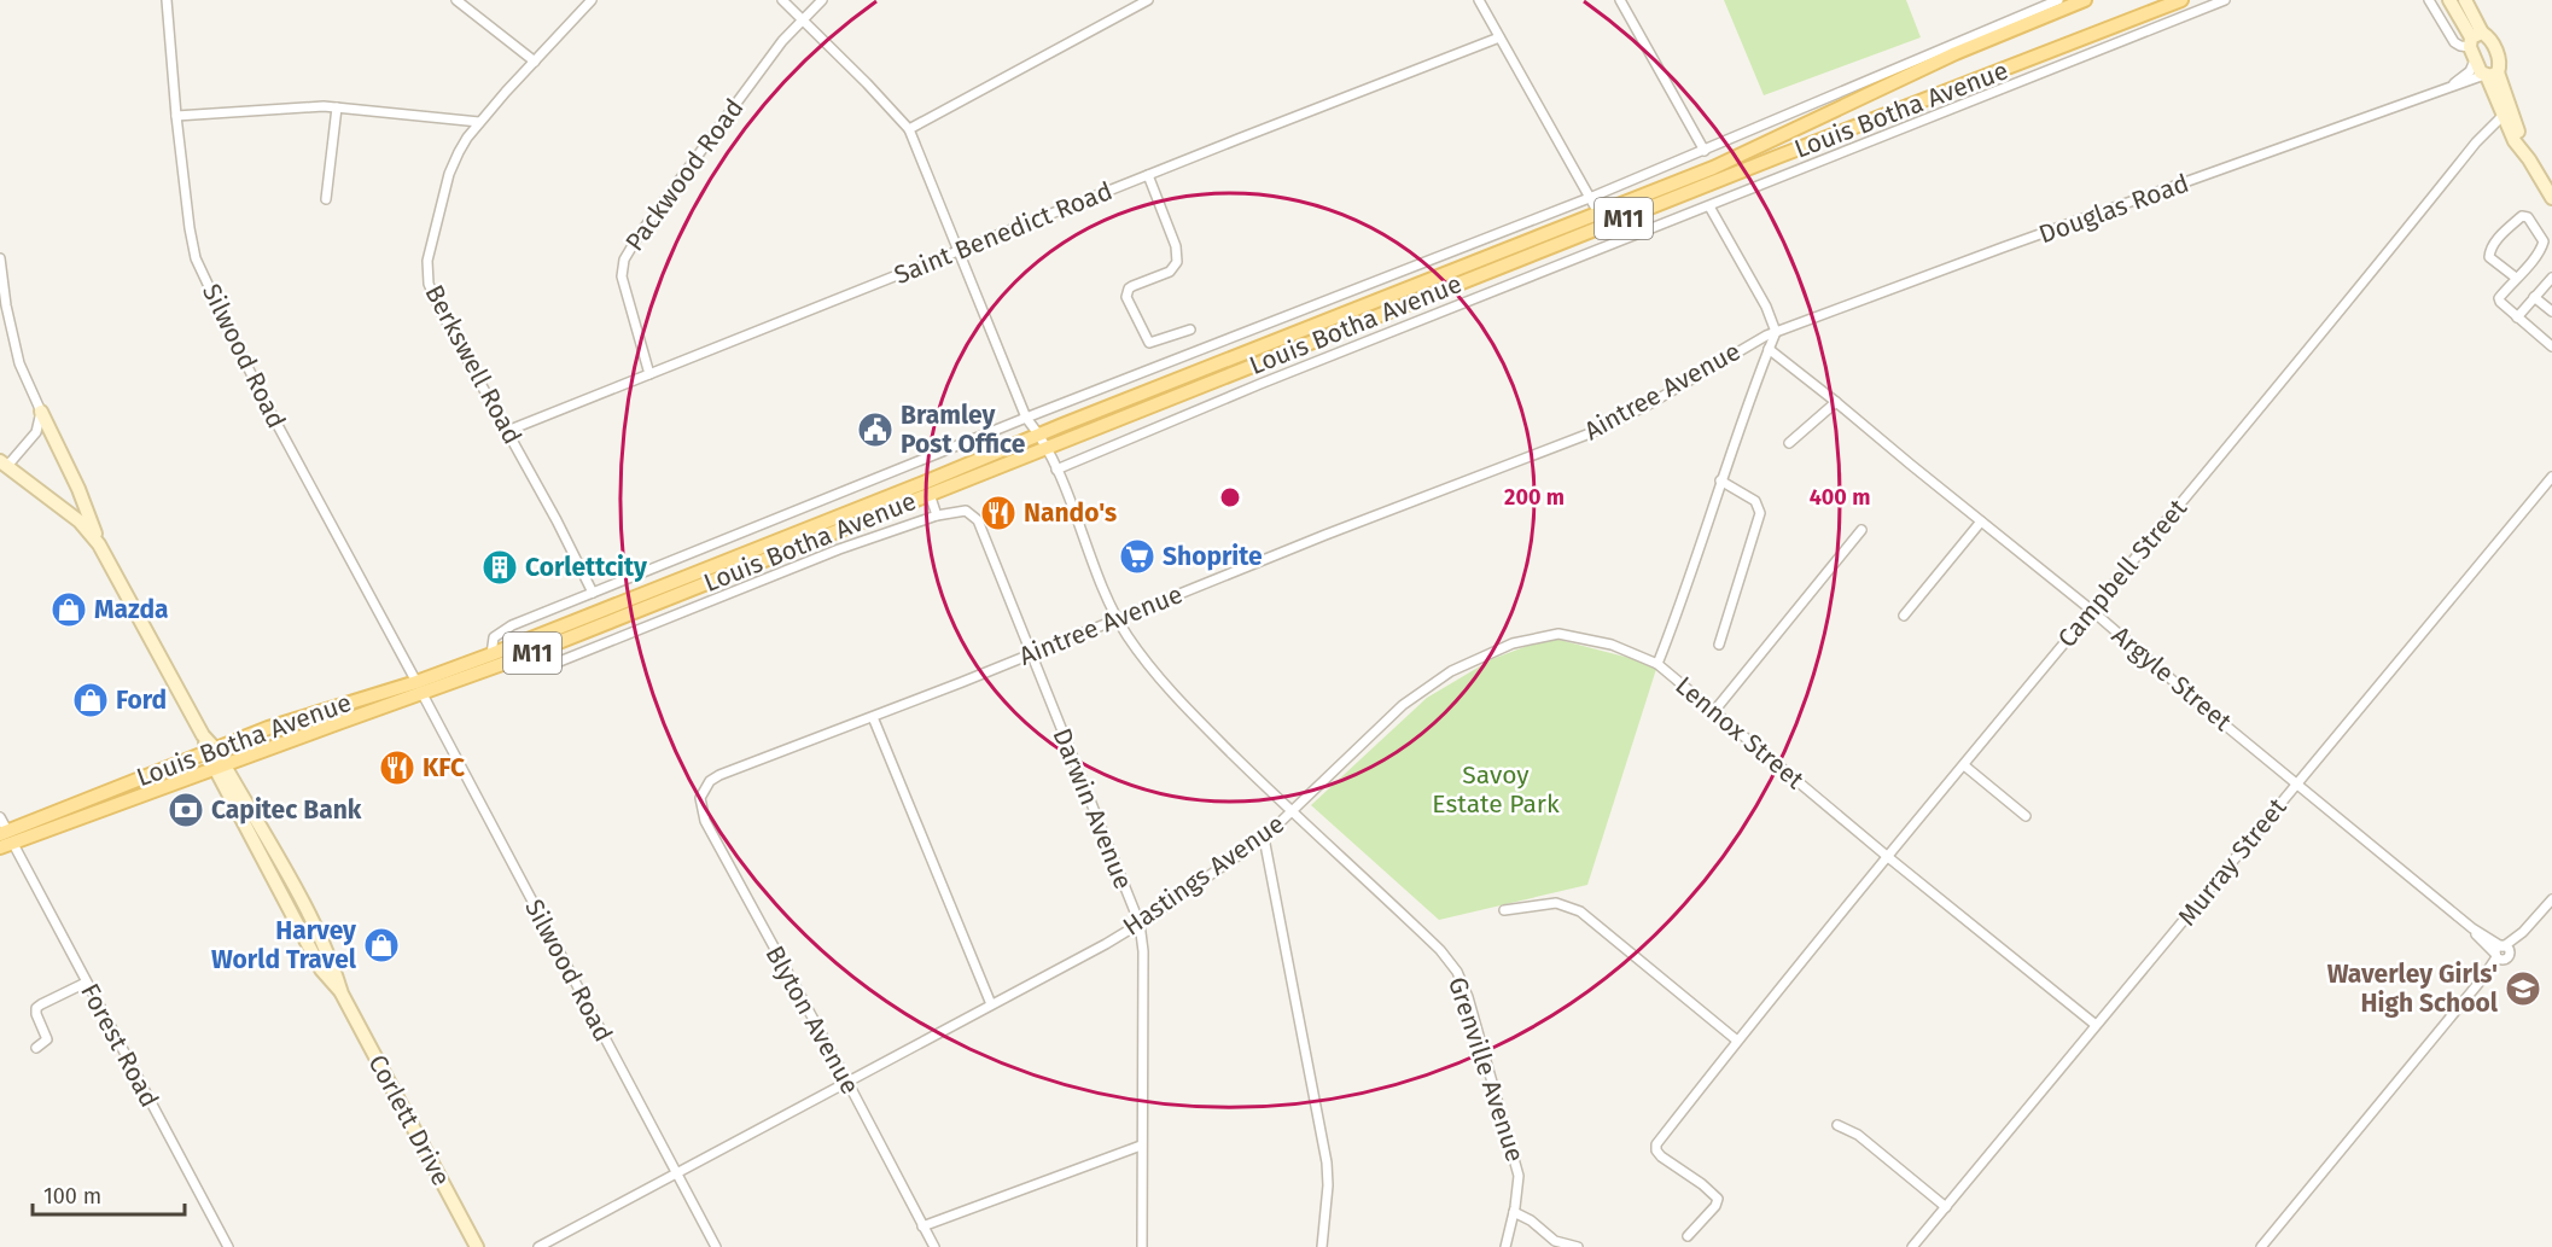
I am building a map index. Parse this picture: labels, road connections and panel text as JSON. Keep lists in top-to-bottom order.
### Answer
{
  "streets": {
    "main road": ["Louis Botha Avenue", "M11", "Corlett Drive"],
    "street": [
      "Packwood Road",
      "Douglas Road",
      "Saint Benedict Road",
      "Silwood Road",
      "Berkswell Road",
      "Aintree Avenue",
      "Campbell Street",
      "Argyle Street",
      "Lennox Street",
      "Darwin Avenue",
      "Murray Street",
      "Hastings Avenue",
      "Blyton Avenue",
      "Forest Road",
      "Grenville Avenue"
    ]
  },
  "crossings": [
    ["Louis Botha Avenue", "Silwood Road"],
    ["Louis Botha Avenue", "Berkswell Road"],
    ["Louis Botha Avenue", "Darwin Avenue"],
    ["Louis Botha Avenue", "Forest Road"],
    ["Louis Botha Avenue", "Grenville Avenue"],
    ["Louis Botha Avenue", "Corlett Drive"],
    ["Packwood Road", "Saint Benedict Road"],
    ["Douglas Road", "Aintree Avenue"],
    ["Douglas Road", "Lennox Street"],
    ["Saint Benedict Road", "Berkswell Road"],
    ["Saint Benedict Road", "Grenville Avenue"],
    ["Silwood Road", "Hastings Avenue"],
    ["Aintree Avenue", "Lennox Street"],
    ["Aintree Avenue", "Darwin Avenue"],
    ["Aintree Avenue", "Blyton Avenue"],
    ["Aintree Avenue", "Grenville Avenue"],
    ["Campbell Street", "Argyle Street"],
    ["Campbell Street", "Lennox Street"],
    ["Argyle Street", "Lennox Street"],
    ["Argyle Street", "Murray Street"],
    ["Lennox Street", "Murray Street"],
    ["Lennox Street", "Hastings Avenue"],
    ["Darwin Avenue", "Hastings Avenue"],
    ["Hastings Avenue", "Blyton Avenue"],
    ["Hastings Avenue", "Grenville Avenue"]
  ],
  "parks": ["Savoy Estate Park"],
  "places": {
    "public building": ["Bramley Post Office"],
    "restaurant": ["Nando's", "KFC"],
    "supermarket": ["Shoprite"],
    "building": ["Corlettcity"],
    "shop": ["Mazda", "Ford", "Harvey World Travel"],
    "bank": ["Capitec Bank"],
    "school or university": ["Waverley Girls' High School"]
  },
  "scale_bar": "100 m",
  "rings": ["200 m", "400 m"]
}
